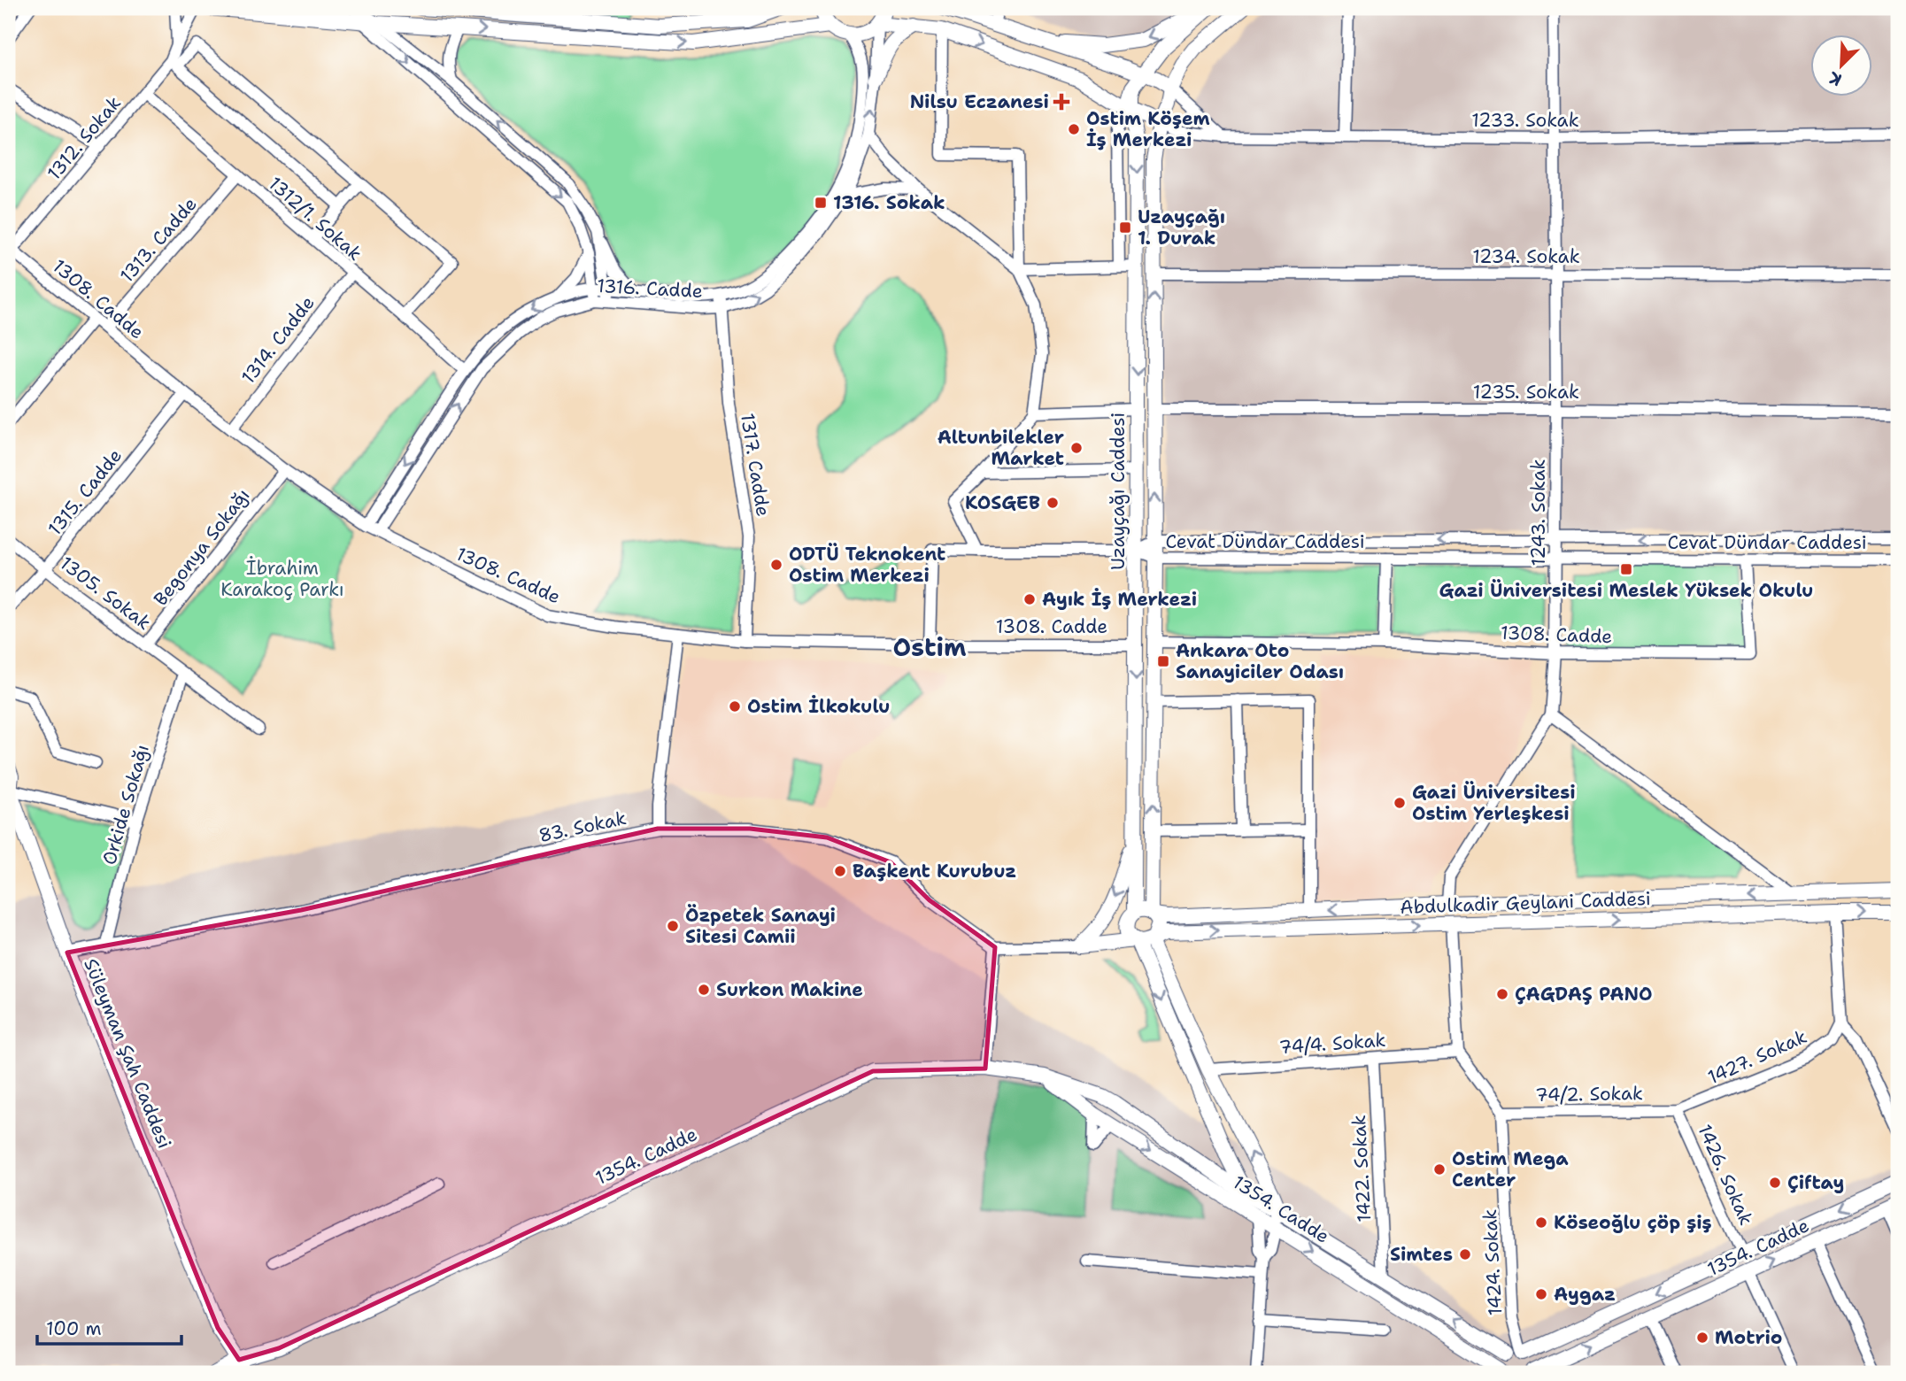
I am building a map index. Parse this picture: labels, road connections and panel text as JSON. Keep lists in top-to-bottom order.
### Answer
{
  "streets": {
    "main road": [
      "Uzayçağı Caddesi",
      "Abdulkadir Geylani Caddesi",
      "Süleyman Şah Caddesi",
      "1354. Cadde"
    ],
    "street": [
      "1233. Sokak",
      "1312. Sokak",
      "1312/1. Sokak",
      "1313. Cadde",
      "1234. Sokak",
      "1316. Cadde",
      "1308. Cadde",
      "1314. Cadde",
      "1235. Sokak",
      "1317. Cadde",
      "1315. Cadde",
      "1243. Sokak",
      "Cevat Dündar Caddesi",
      "Begonya Sokağı",
      "1305. Sokak",
      "Orkide Sokağı",
      "83. Sokak",
      "74/4. Sokak",
      "1427. Sokak",
      "74/2. Sokak",
      "1422. Sokak",
      "1426. Sokak",
      "1424. Sokak"
    ]
  },
  "crossings": [
    ["1233. Sokak", "Uzayçağı Caddesi"],
    ["1233. Sokak", "1243. Sokak"],
    ["1312. Sokak", "1312/1. Sokak"],
    ["1312. Sokak", "1308. Cadde"],
    ["1312/1. Sokak", "1313. Cadde"],
    ["1312/1. Sokak", "1316. Cadde"],
    ["1312/1. Sokak", "1314. Cadde"],
    ["1313. Cadde", "1308. Cadde"],
    ["1234. Sokak", "Uzayçağı Caddesi"],
    ["1234. Sokak", "1243. Sokak"],
    ["1316. Cadde", "1308. Cadde"],
    ["1316. Cadde", "1317. Cadde"],
    ["1308. Cadde", "1314. Cadde"],
    ["1308. Cadde", "1317. Cadde"],
    ["1308. Cadde", "Uzayçağı Caddesi"],
    ["1308. Cadde", "1315. Cadde"],
    ["1308. Cadde", "1243. Sokak"],
    ["1308. Cadde", "Cevat Dündar Caddesi"],
    ["1308. Cadde", "Begonya Sokağı"],
    ["1235. Sokak", "Uzayçağı Caddesi"],
    ["1235. Sokak", "1243. Sokak"],
    ["Uzayçağı Caddesi", "Cevat Dündar Caddesi"],
    ["Uzayçağı Caddesi", "Abdulkadir Geylani Caddesi"],
    ["1315. Cadde", "1305. Sokak"],
    ["1243. Sokak", "Cevat Dündar Caddesi"],
    ["Begonya Sokağı", "1305. Sokak"],
    ["1305. Sokak", "Orkide Sokağı"],
    ["Orkide Sokağı", "83. Sokak"],
    ["83. Sokak", "Süleyman Şah Caddesi"],
    ["74/4. Sokak", "1422. Sokak"],
    ["1427. Sokak", "74/2. Sokak"],
    ["1427. Sokak", "1426. Sokak"],
    ["74/2. Sokak", "1426. Sokak"],
    ["74/2. Sokak", "1424. Sokak"],
    ["1354. Cadde", "1422. Sokak"],
    ["1354. Cadde", "1426. Sokak"],
    ["1354. Cadde", "1424. Sokak"]
  ],
  "districts": ["Ostim"],
  "parks": ["İbrahim Karakoç Parkı"],
  "places": {
    "health": ["Nilsu Eczanesi"],
    "other": [
      "Ostim Köşem İş Merkezi",
      "Altunbilekler Market",
      "KOSGEB",
      "ODTÜ Teknokent Ostim Merkezi",
      "Ayık İş Merkezi",
      "Ostim İlkokulu",
      "Gazi Üniversitesi Ostim Yerleşkesi",
      "Başkent Kurubuz",
      "Özpetek Sanayi Sitesi Camii",
      "Surkon Makine",
      "ÇAGDAŞ PANO",
      "Ostim Mega Center",
      "Çiftay",
      "Köseoğlu çöp şiş",
      "Simtes",
      "Aygaz",
      "Motrio"
    ],
    "transit": [
      "1316. Sokak",
      "Uzayçağı 1. Durak",
      "Gazi Üniversitesi Meslek Yüksek Okulu",
      "Ankara Oto Sanayiciler Odası"
    ]
  },
  "scale_bar": "100 m",
  "north": "bottom left"
}
